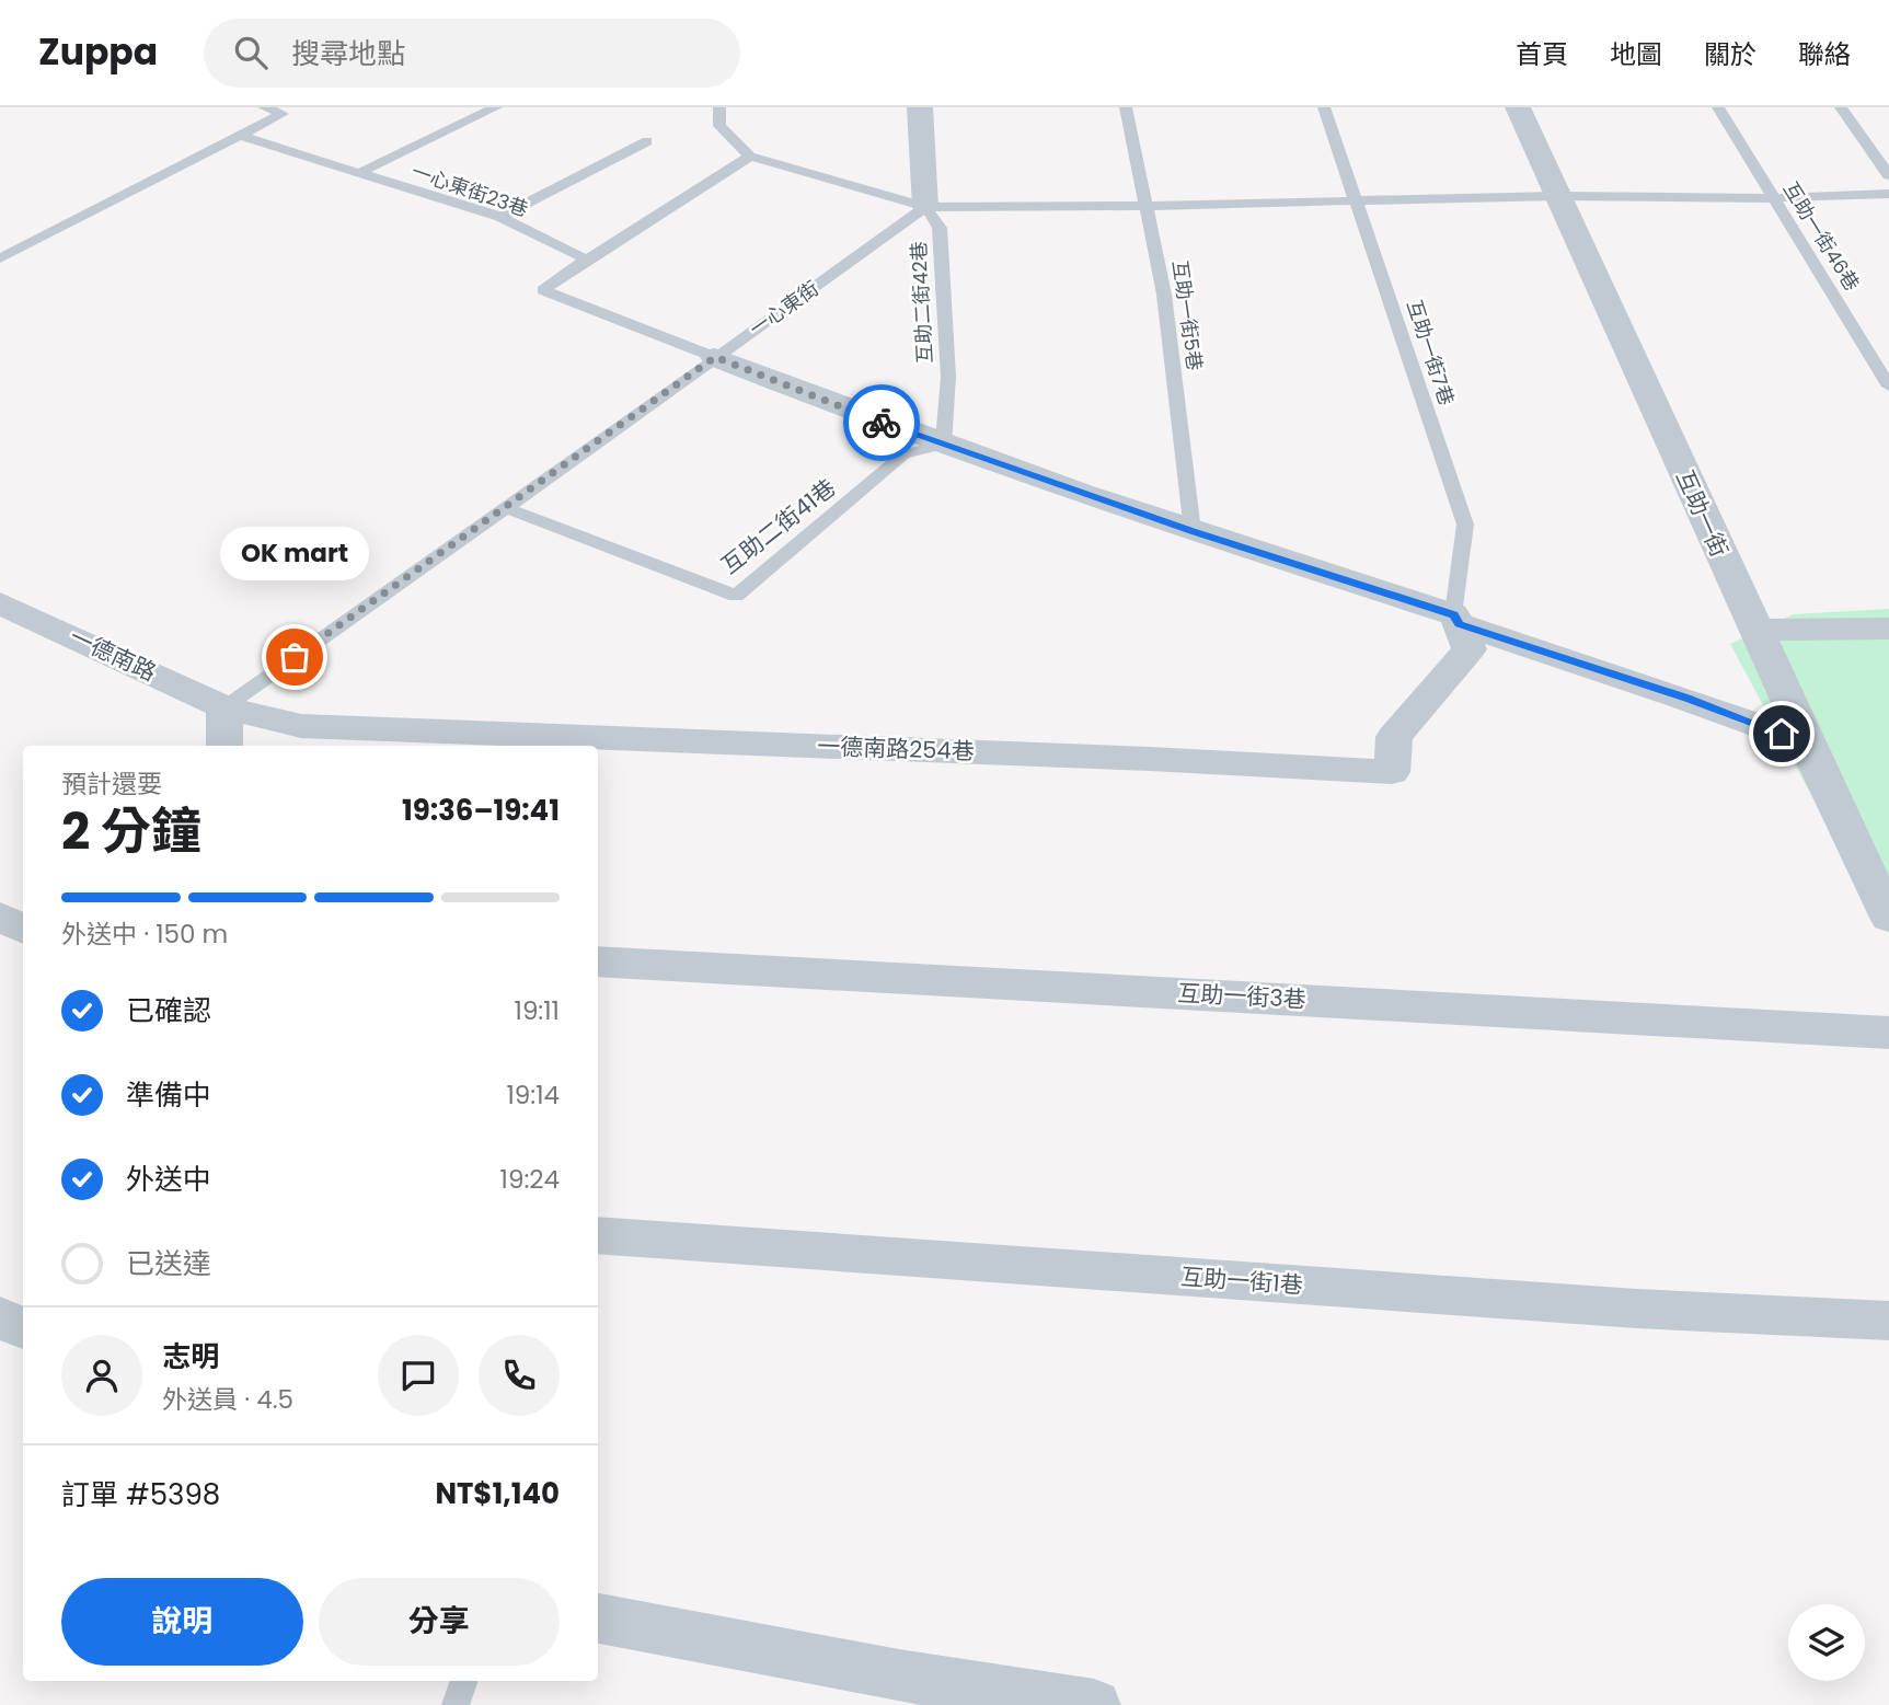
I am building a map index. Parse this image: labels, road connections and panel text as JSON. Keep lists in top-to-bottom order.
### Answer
{
  "streets": {
    "street": [
      "互助一街",
      "一德南路",
      "一德南路254巷",
      "互助一街3巷",
      "互助一街1巷"
    ],
    "lane": [
      "一心東街23巷",
      "互助一街46巷",
      "互助二街42巷",
      "一心東街",
      "互助一街5巷",
      "互助一街7巷",
      "互助二街41巷"
    ]
  },
  "crossings": [
    ["互助二街42巷", "一心東街"],
    ["互助二街42巷", "互助二街41巷"],
    ["一心東街", "互助二街41巷"],
    ["一心東街", "一德南路"],
    ["一心東街", "一德南路254巷"],
    ["互助一街7巷", "一德南路254巷"],
    ["一德南路", "一德南路254巷"]
  ],
  "places": ["OK mart"],
  "page": {
    "header": "Zuppa",
    "search": "搜尋地點",
    "nav": [
      "首頁",
      "地圖",
      "關於",
      "聯絡"
    ],
    "bubble": "OK mart",
    "heading": ["2 分鐘", "預計還要", "19:36–19:41"],
    "panel": [
      "志明",
      "外送員 · 4.5",
      "訂單 #5398",
      "NT$1,140"
    ],
    "bar": "外送中 · 150 m",
    "list": [
      ["已確認", "19:11"],
      ["準備中", "19:14"],
      ["外送中", "19:24"],
      "已送達"
    ],
    "buttons": ["說明", "分享"]
  }
}
